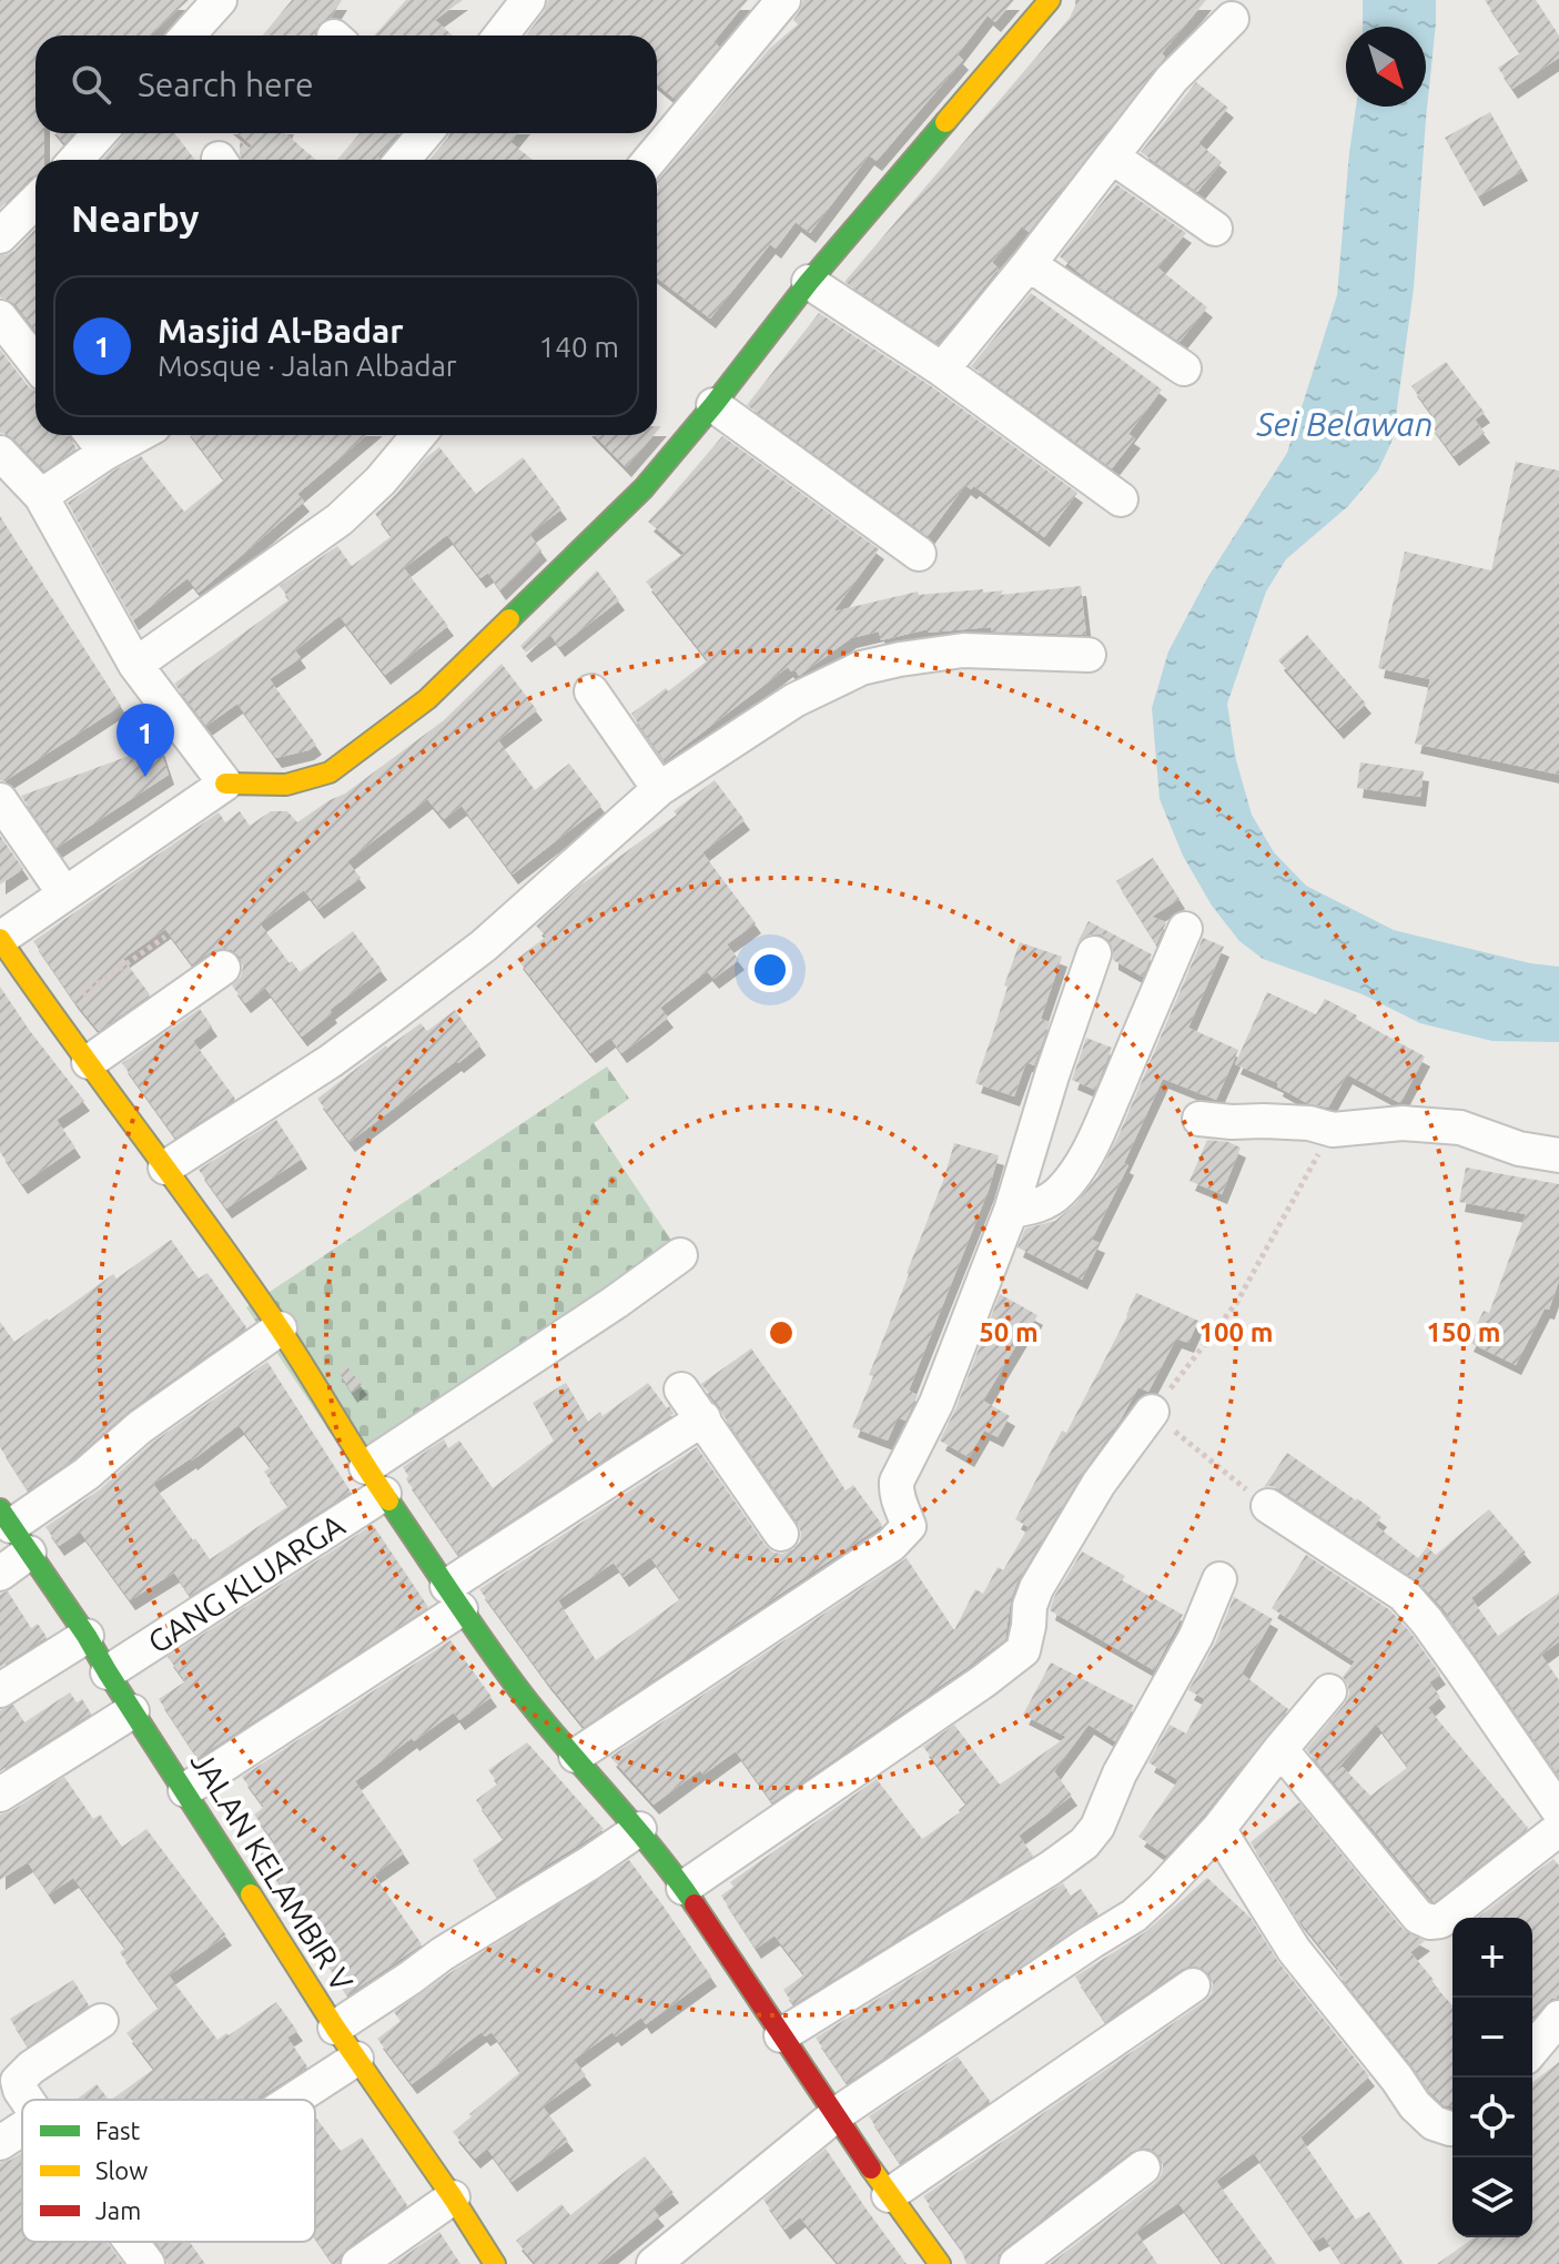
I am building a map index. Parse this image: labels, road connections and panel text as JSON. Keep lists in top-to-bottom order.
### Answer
{
  "streets": {
    "street": ["GANG KLUARGA", "JALAN KELAMBIR V"]
  },
  "crossings": [
    ["GANG KLUARGA", "JALAN KELAMBIR V"]
  ],
  "water": ["Sei Belawan"],
  "legend": ["Fast", "Slow", "Jam"],
  "north": "bottom right",
  "page": {
    "search": "Search here",
    "heading": "Nearby",
    "list": [
      {
        "mark": "1",
        "name": "Masjid Al-Badar",
        "note": "Mosque · Jalan Albadar",
        "value": "140 m"
      }
    ],
    "pins": "1",
    "map_buttons": ["+", "−"]
  },
  "rings": ["50 m", "100 m", "150 m"]
}
